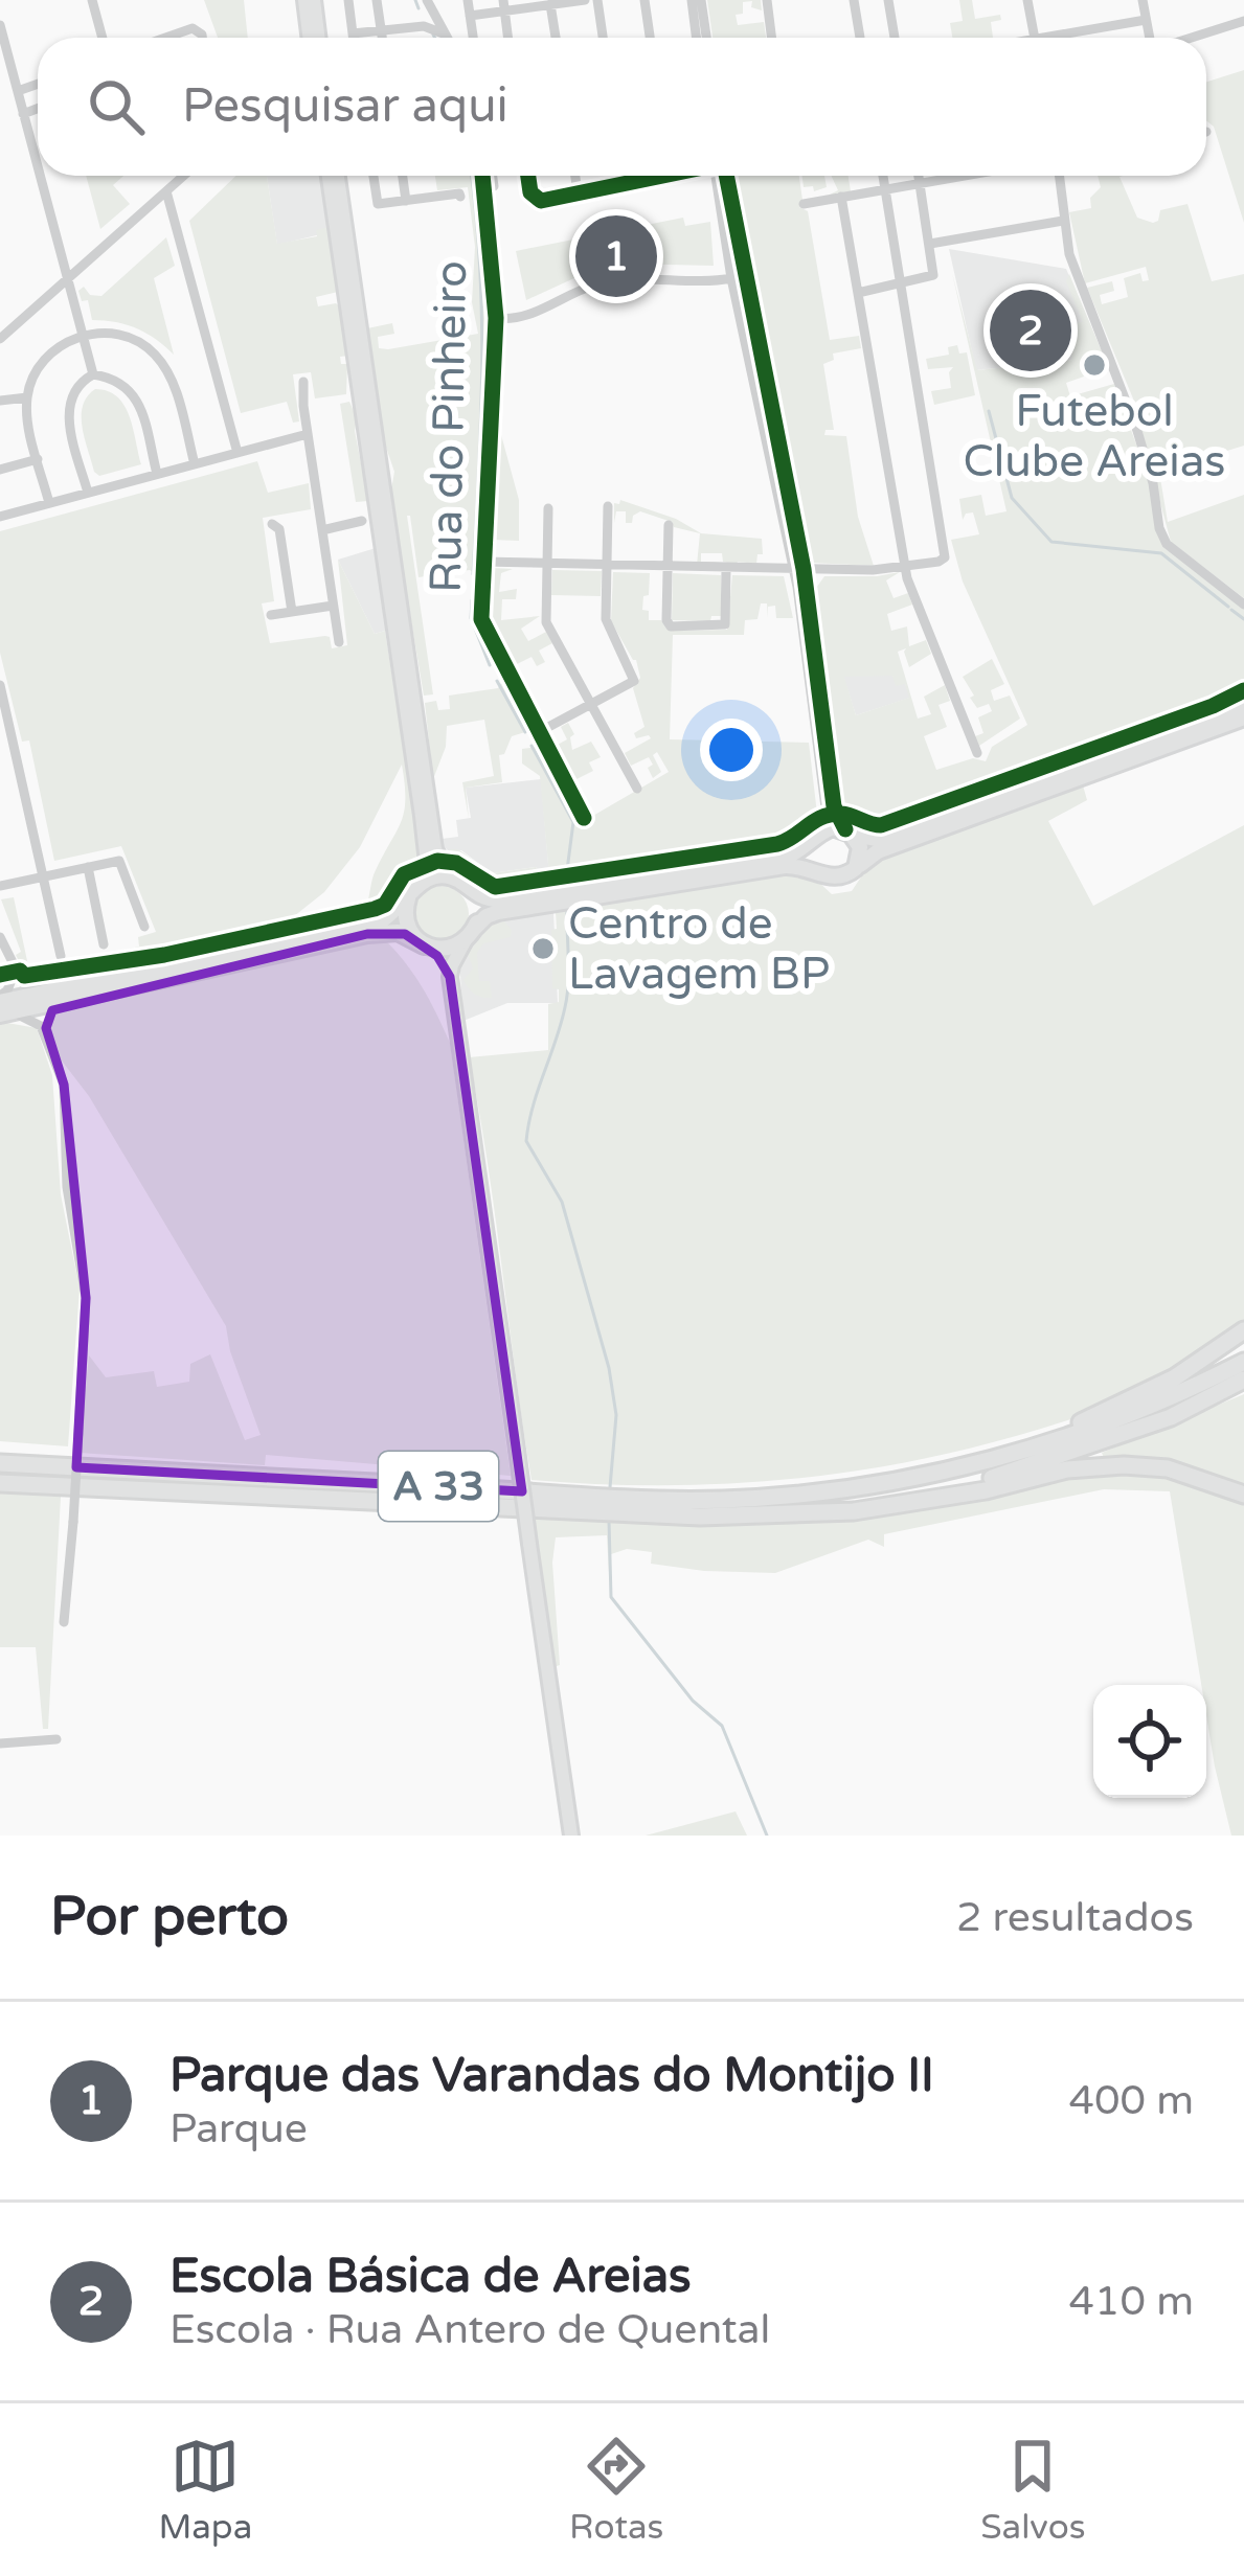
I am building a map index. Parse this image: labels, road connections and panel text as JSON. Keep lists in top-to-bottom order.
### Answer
{
  "streets": {
    "highway": ["A 33"],
    "street": ["Rua do Pinheiro"]
  },
  "places": ["Futebol Clube Areias", "Centro de Lavagem BP"],
  "page": {
    "search": "Pesquisar aqui",
    "pins": ["1", "2"],
    "heading": ["Por perto", "2 resultados"],
    "list": [
      {
        "mark": "1",
        "name": "Parque das Varandas do Montijo II",
        "note": "Parque",
        "value": "400 m"
      },
      {
        "mark": "2",
        "name": "Escola Básica de Areias",
        "note": "Escola · Rua Antero de Quental",
        "value": "410 m"
      }
    ],
    "nav": ["Mapa", "Rotas", "Salvos"]
  }
}
